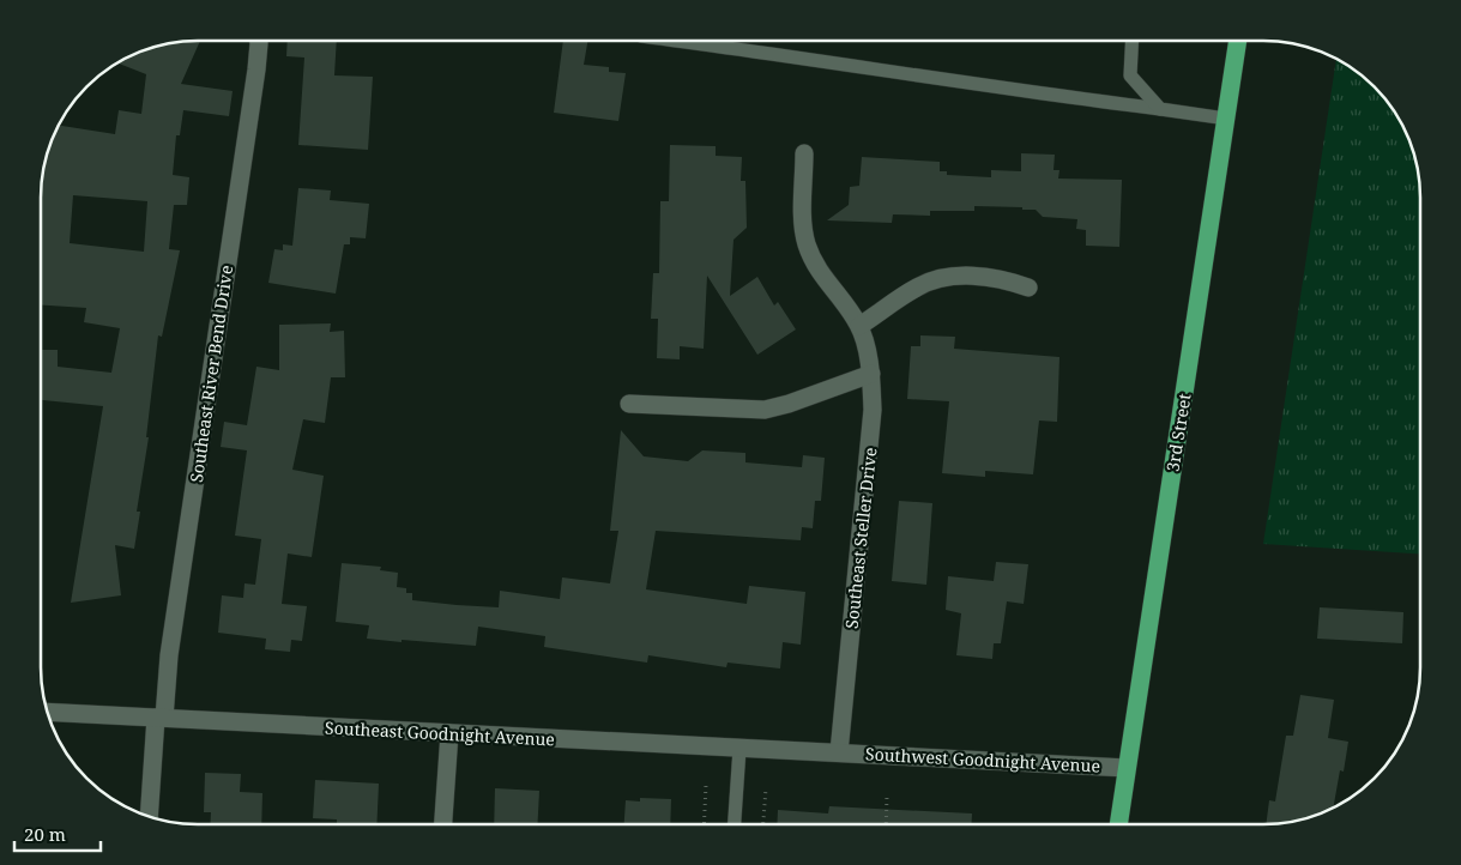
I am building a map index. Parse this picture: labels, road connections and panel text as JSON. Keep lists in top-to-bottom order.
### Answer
{
  "streets": {
    "highway": ["3rd Street"],
    "street": [
      "Southeast River Bend Drive",
      "Southeast Steller Drive",
      "Southeast Goodnight Avenue",
      "Southwest Goodnight Avenue"
    ]
  },
  "crossings": [
    ["Southeast River Bend Drive", "Southeast Goodnight Avenue"],
    ["3rd Street", "Southwest Goodnight Avenue"],
    ["Southeast Steller Drive", "Southeast Goodnight Avenue"],
    ["Southeast Steller Drive", "Southwest Goodnight Avenue"],
    ["Southeast Goodnight Avenue", "Southwest Goodnight Avenue"]
  ],
  "scale_bar": "20 m"
}
